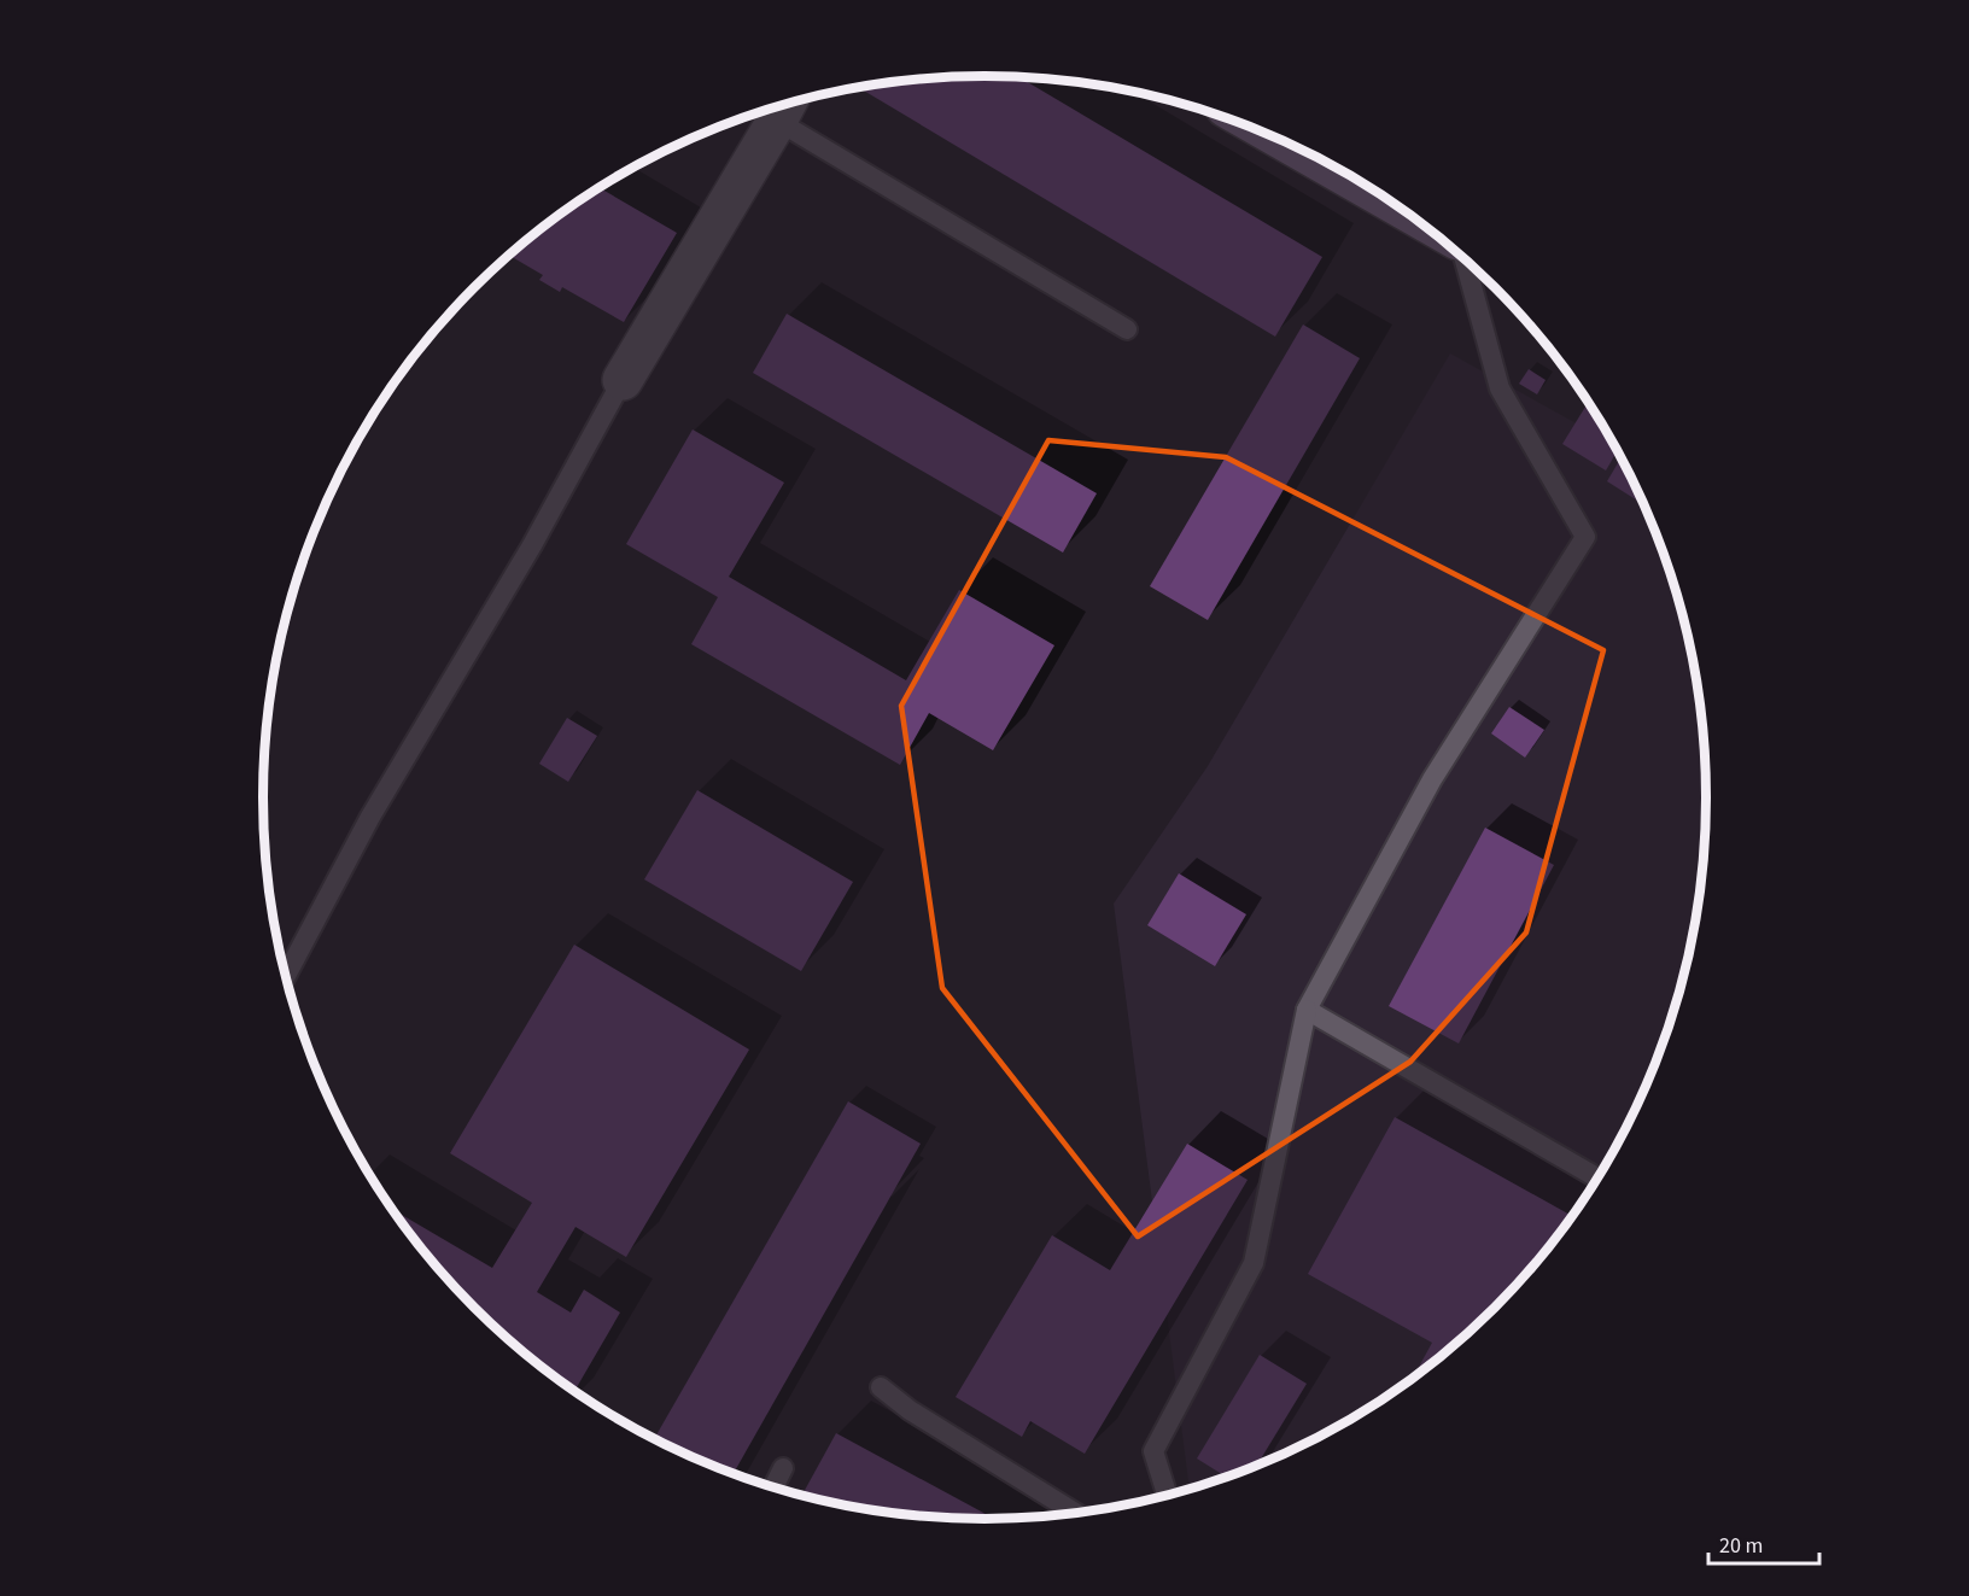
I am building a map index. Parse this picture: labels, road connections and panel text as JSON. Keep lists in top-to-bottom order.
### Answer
{
  "scale_bar": "20 m"
}
